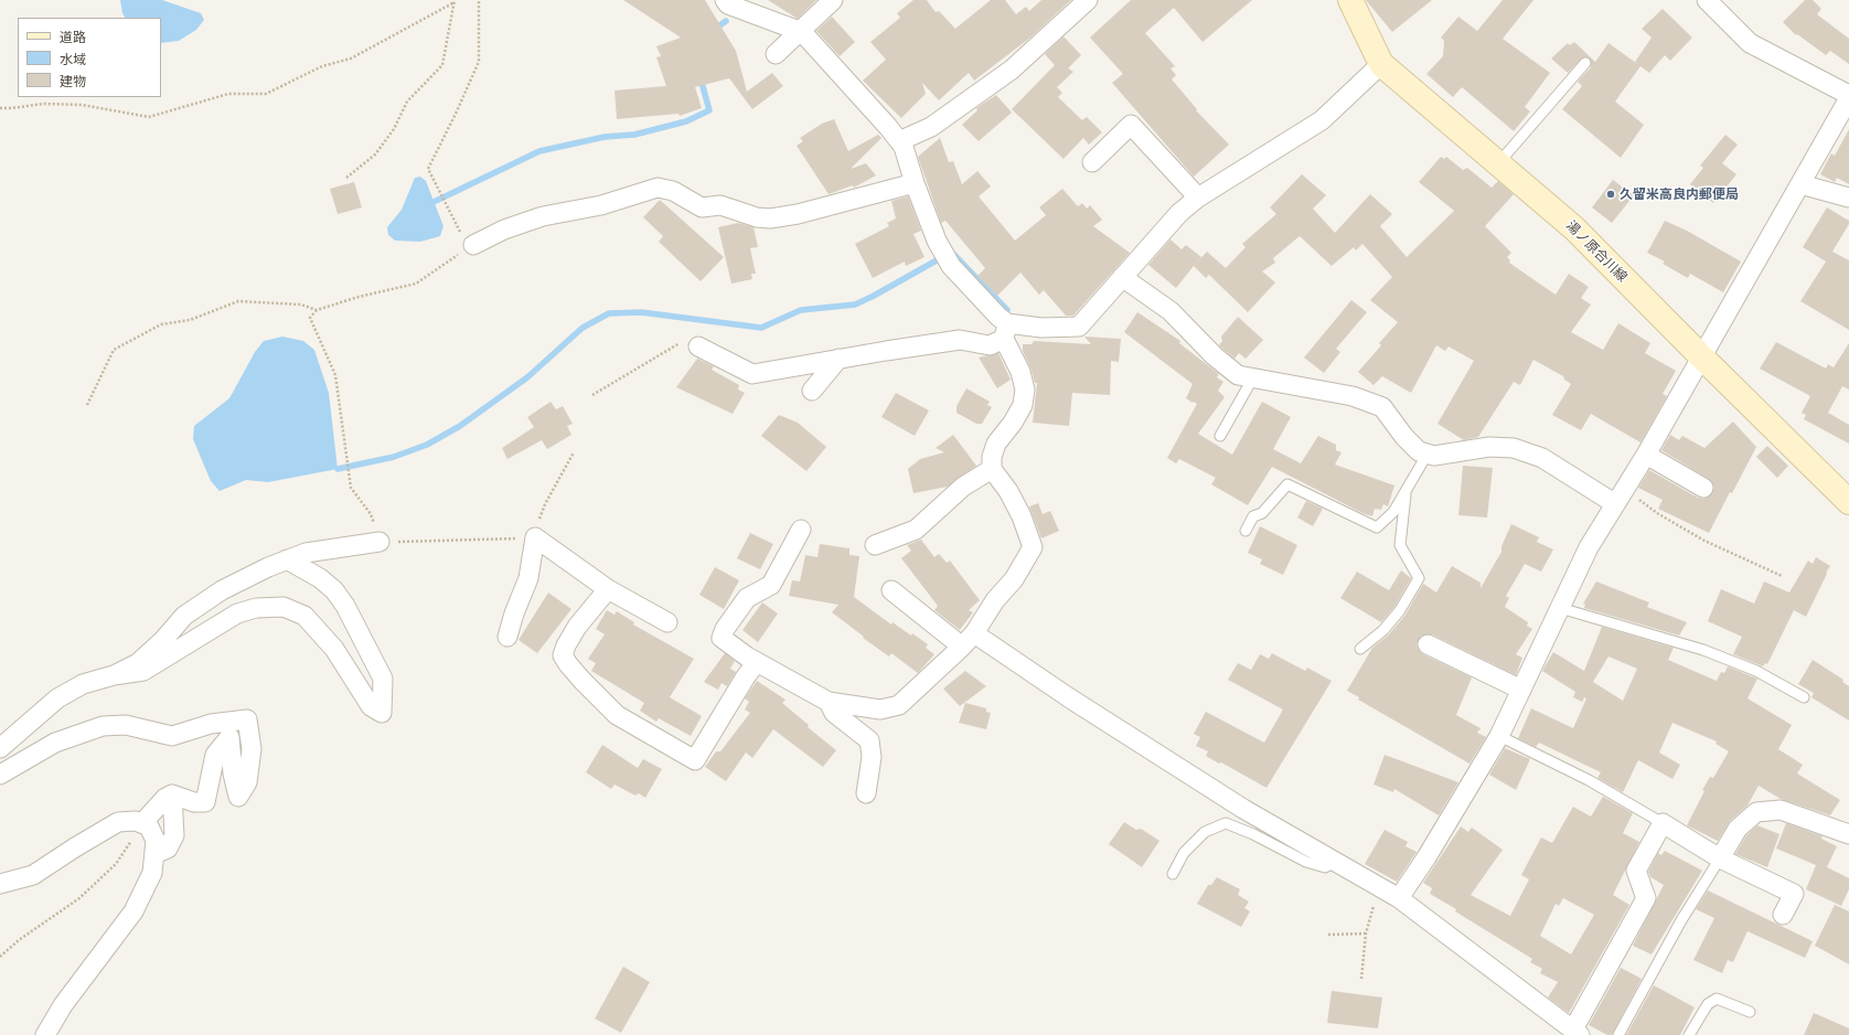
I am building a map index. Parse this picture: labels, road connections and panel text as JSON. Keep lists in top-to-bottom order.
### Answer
{
  "streets": {
    "main road": ["湯ノ原合川線"]
  },
  "places": ["久留米高良内郵便局"],
  "legend": ["道路", "水域", "建物"]
}
